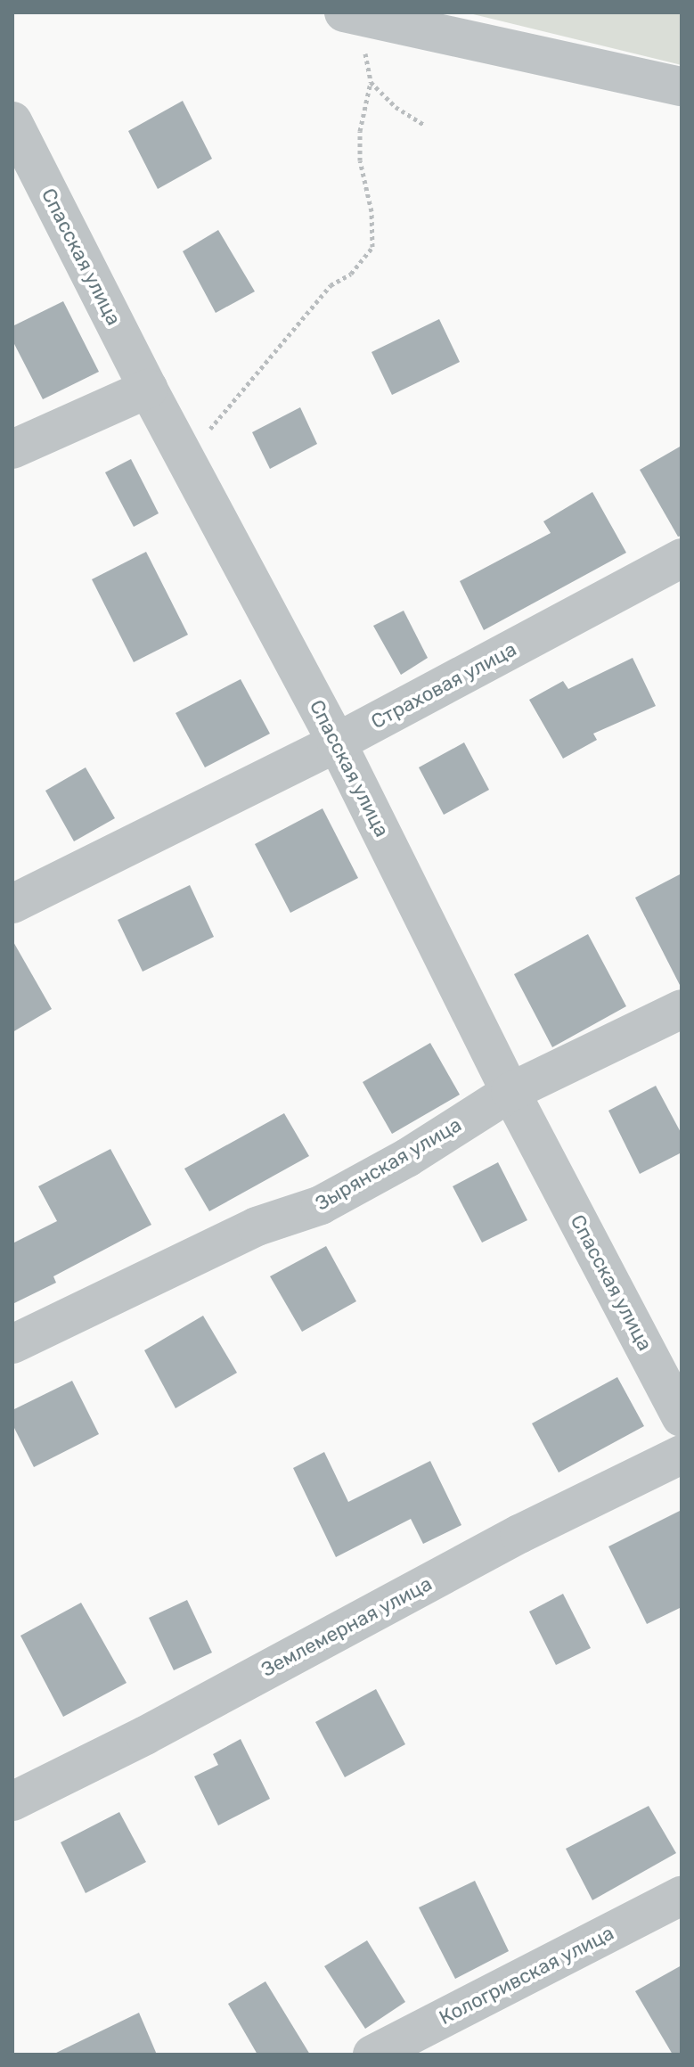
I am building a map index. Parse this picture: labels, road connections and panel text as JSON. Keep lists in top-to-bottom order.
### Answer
{
  "streets": {
    "street": [
      "Спасская улица",
      "Страховая улица",
      "Зырянская улица",
      "Землемерная улица",
      "Кологривская улица"
    ]
  },
  "crossings": [
    ["Спасская улица", "Страховая улица"],
    ["Спасская улица", "Зырянская улица"]
  ]
}
